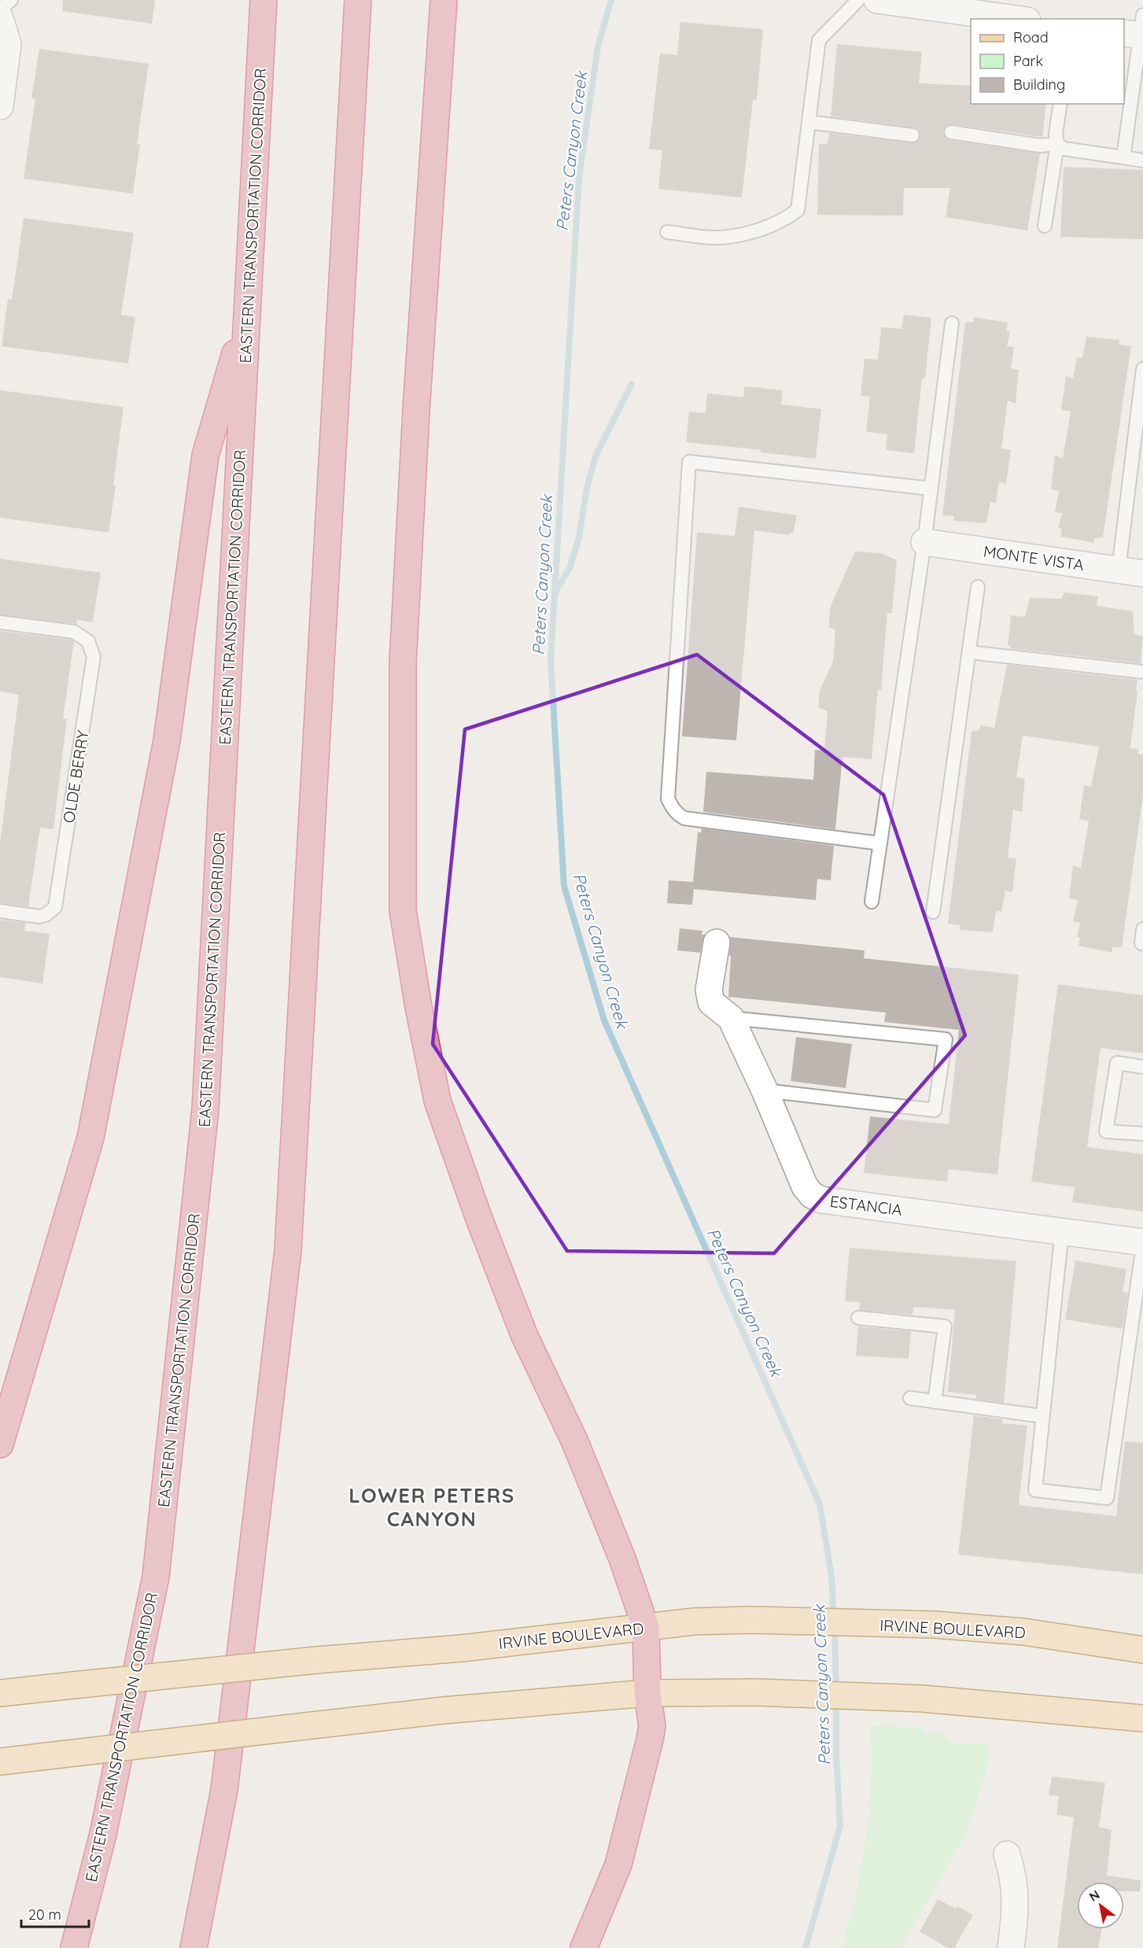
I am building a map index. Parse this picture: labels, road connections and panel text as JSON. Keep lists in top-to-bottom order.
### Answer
{
  "streets": {
    "highway": ["EASTERN TRANSPORTATION CORRIDOR"],
    "main road": ["IRVINE BOULEVARD"],
    "street": ["MONTE VISTA", "ESTANCIA"],
    "lane": ["OLDE BERRY"]
  },
  "districts": ["LOWER PETERS CANYON"],
  "water": ["Peters Canyon Creek"],
  "legend": ["Road", "Park", "Building"],
  "scale_bar": "20 m",
  "north": "top left"
}
